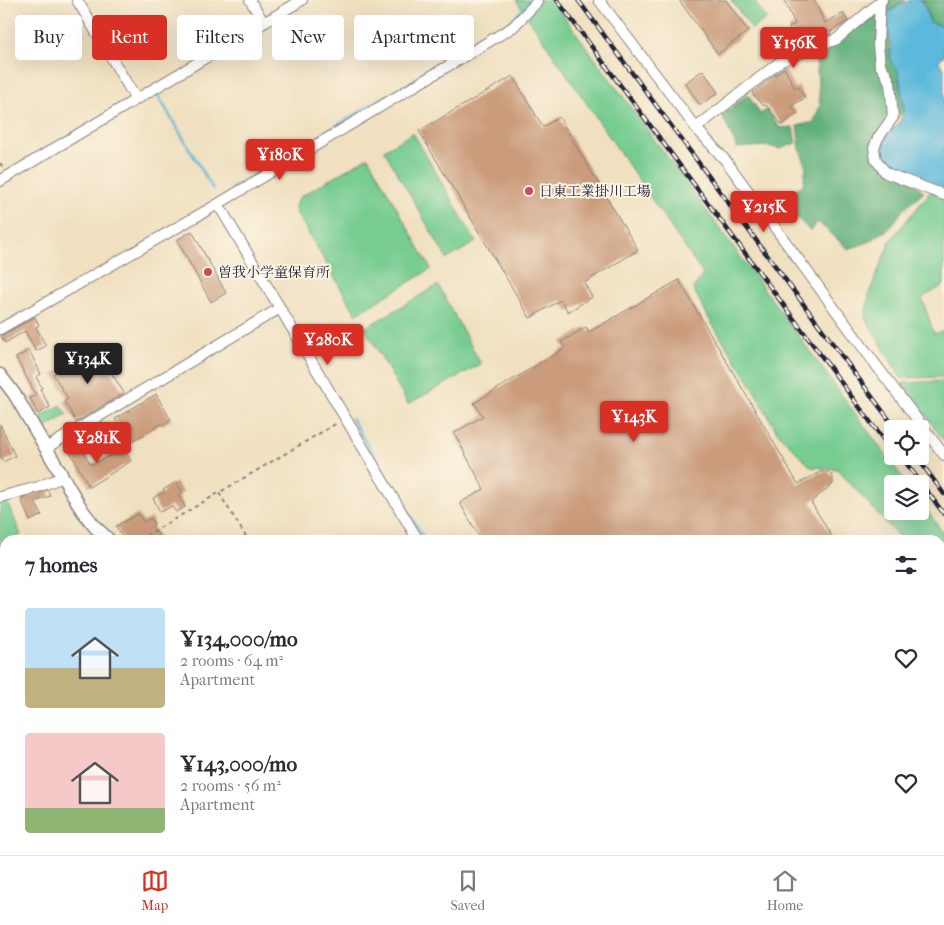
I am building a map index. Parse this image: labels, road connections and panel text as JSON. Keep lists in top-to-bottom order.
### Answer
{
  "places": ["日東工業掛川工場", "曽我小学童保育所"],
  "page": {
    "chip": [
      "Buy",
      "Rent",
      "Filters",
      "New",
      "Apartment"
    ],
    "price": [
      "¥156K",
      "¥180K",
      "¥215K",
      "¥280K",
      "¥134K",
      "¥143K",
      "¥281K"
    ],
    "heading": "7 homes",
    "list": [
      {
        "name": "¥134,000/mo",
        "note": "2 rooms · 64 m² · Apartment"
      },
      {
        "name": "¥143,000/mo",
        "note": "2 rooms · 56 m² · Apartment"
      }
    ],
    "tabs": ["Map", "Saved", "Home"]
  }
}
